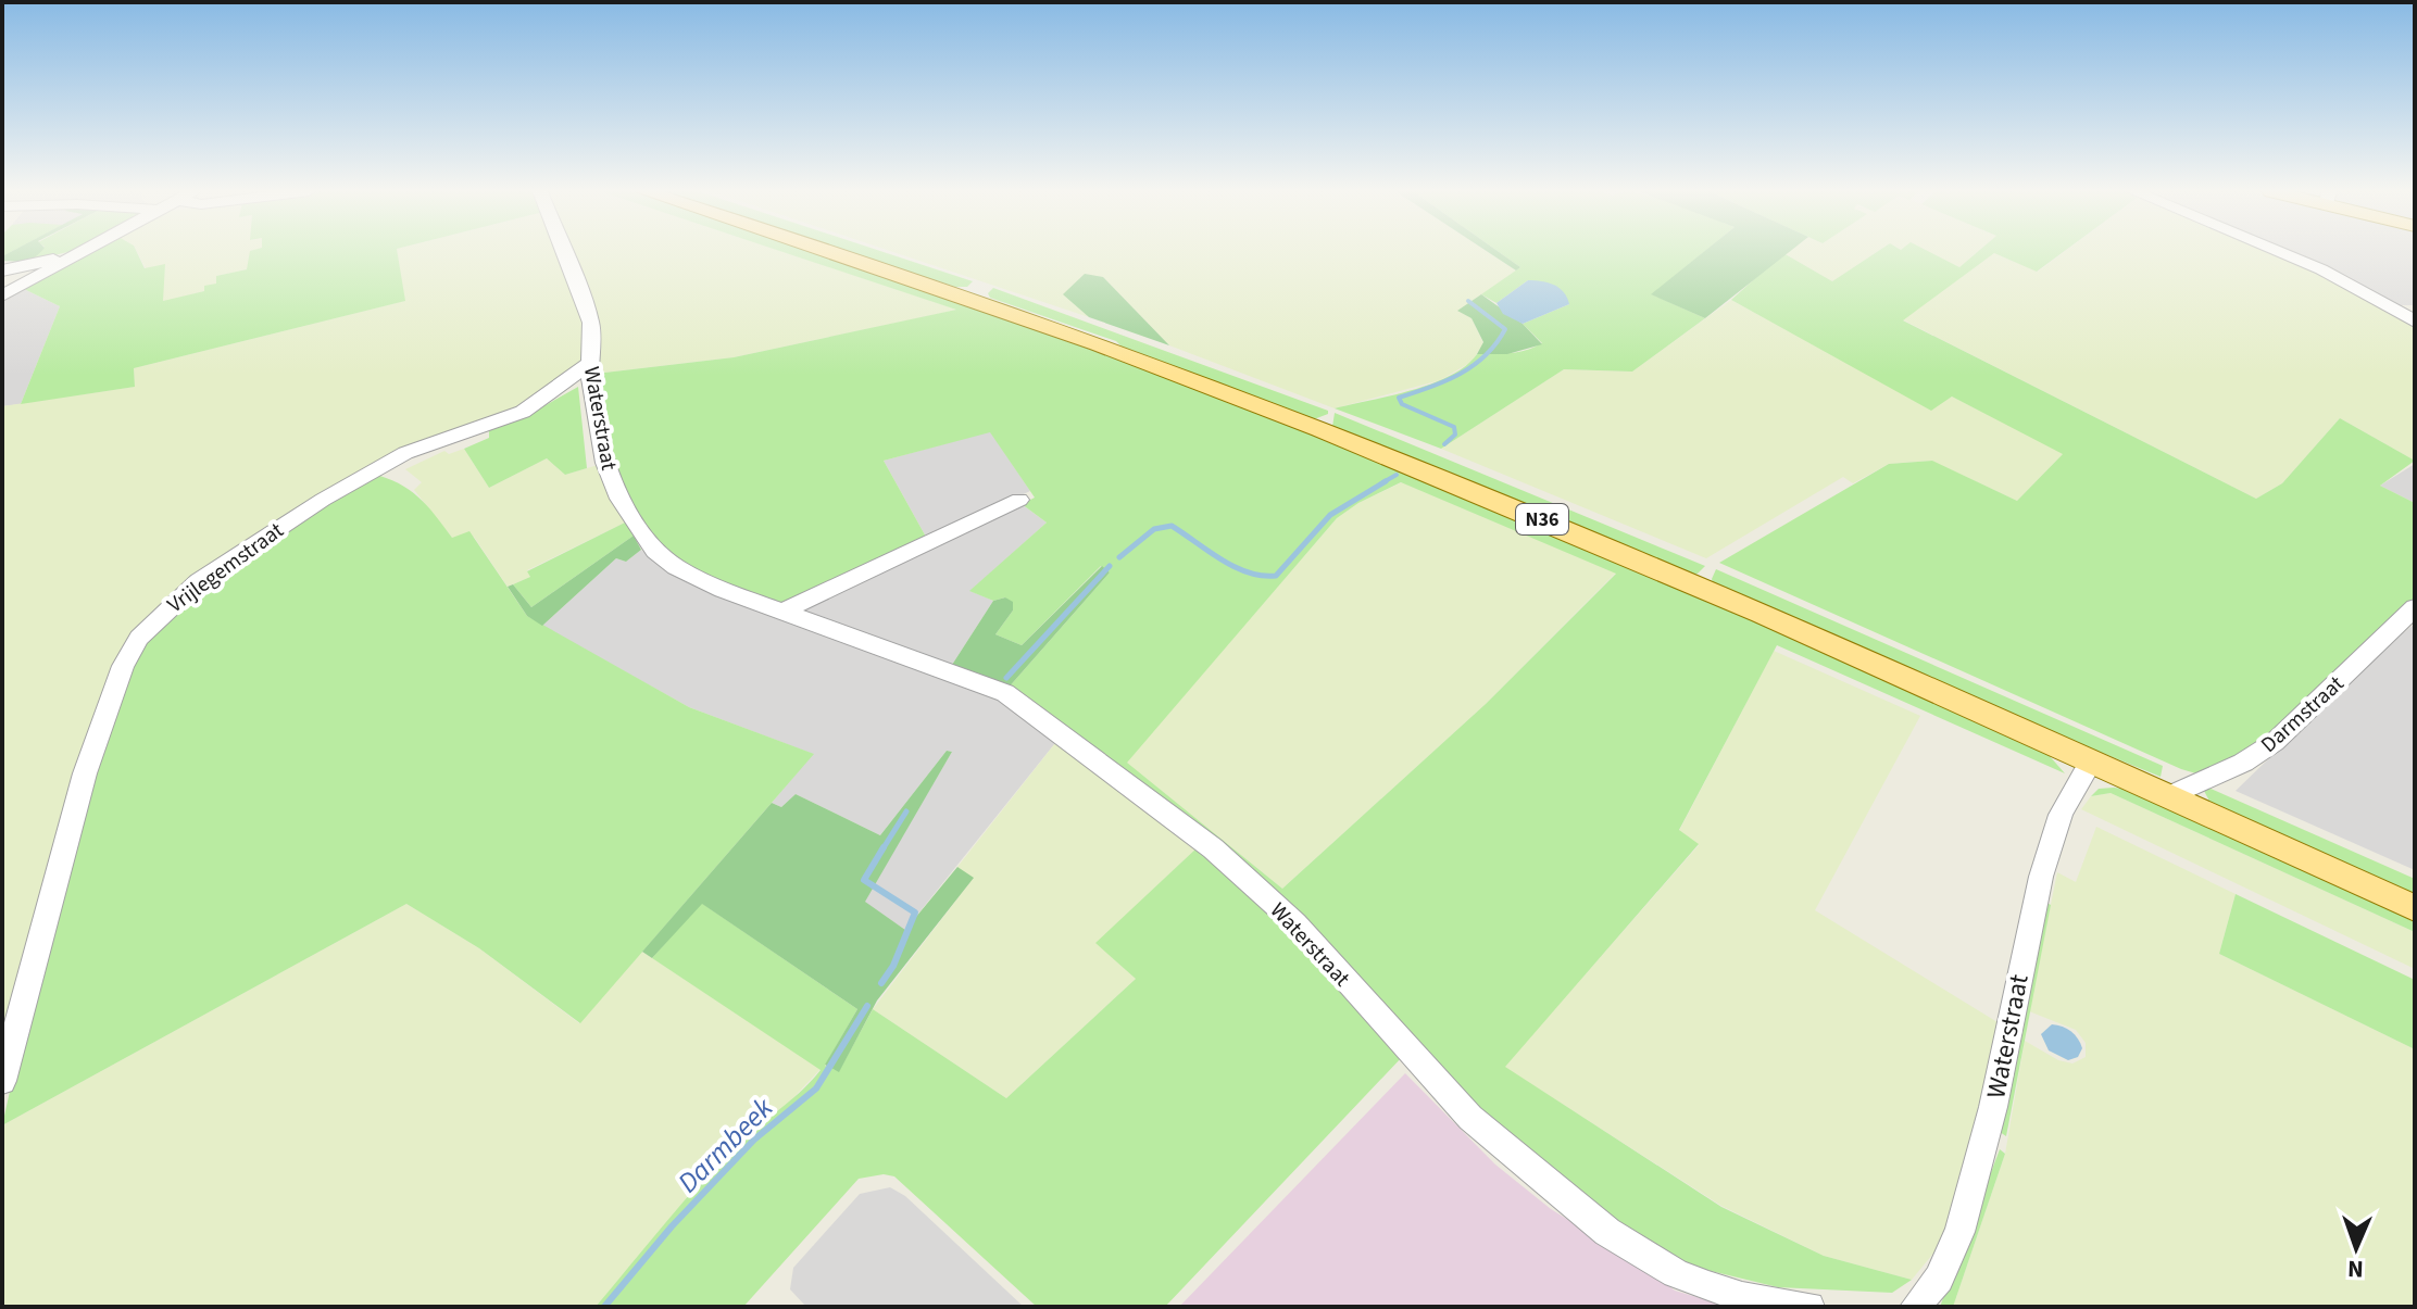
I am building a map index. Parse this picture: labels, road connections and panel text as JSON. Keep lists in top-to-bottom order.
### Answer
{
  "streets": {
    "main road": ["N36"],
    "street": ["Waterstraat", "Vrijlegemstraat", "Darmstraat"]
  },
  "crossings": [
    ["Waterstraat", "N36"],
    ["Waterstraat", "Vrijlegemstraat"],
    ["N36", "Darmstraat"]
  ],
  "water": ["Darmbeek"],
  "north": "bottom"
}
